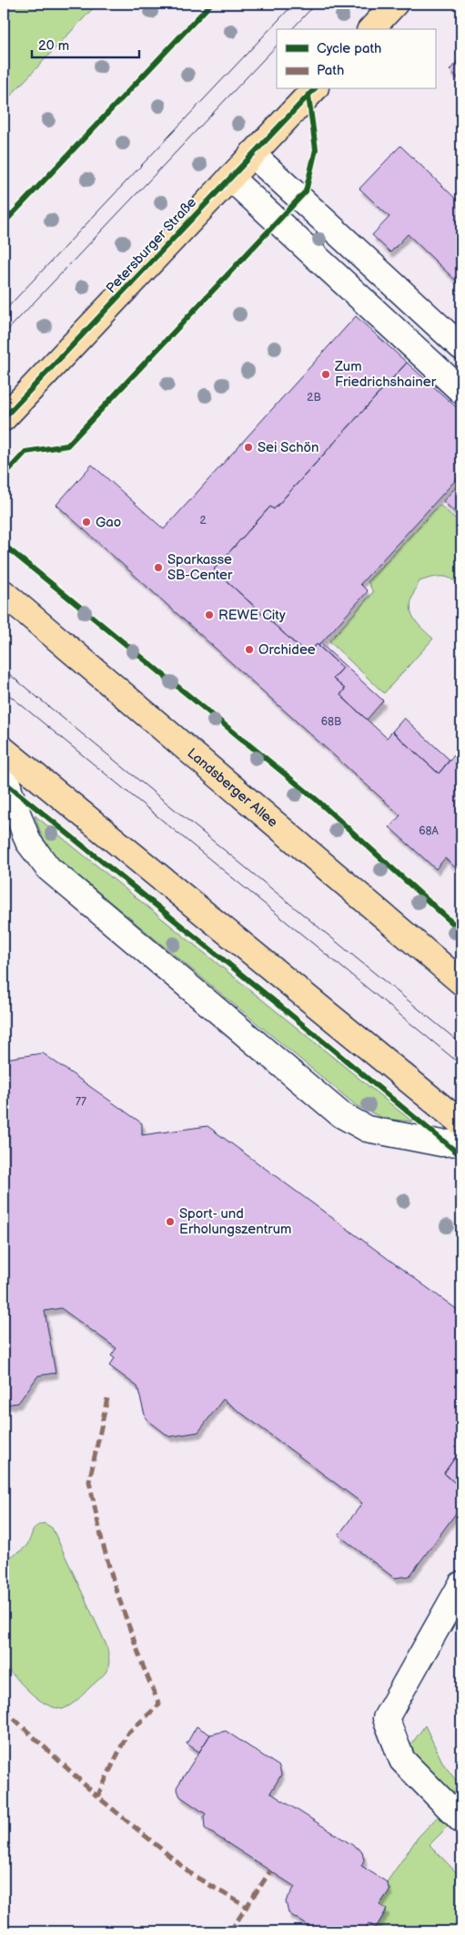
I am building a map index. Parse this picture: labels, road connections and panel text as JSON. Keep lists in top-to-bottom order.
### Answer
{
  "streets": {
    "main road": ["Petersburger Straße", "Landsberger Allee"]
  },
  "places": [
    "Zum Friedrichshainer",
    "Sei Schön",
    "Gao",
    "Sparkasse SB-Center",
    "REWE City",
    "Orchidee",
    "Sport- und Erholungszentrum"
  ],
  "house_numbers": [
    "2B",
    "2",
    "68B",
    "68A",
    "77"
  ],
  "legend": ["Cycle path", "Path"],
  "scale_bar": "20 m"
}
